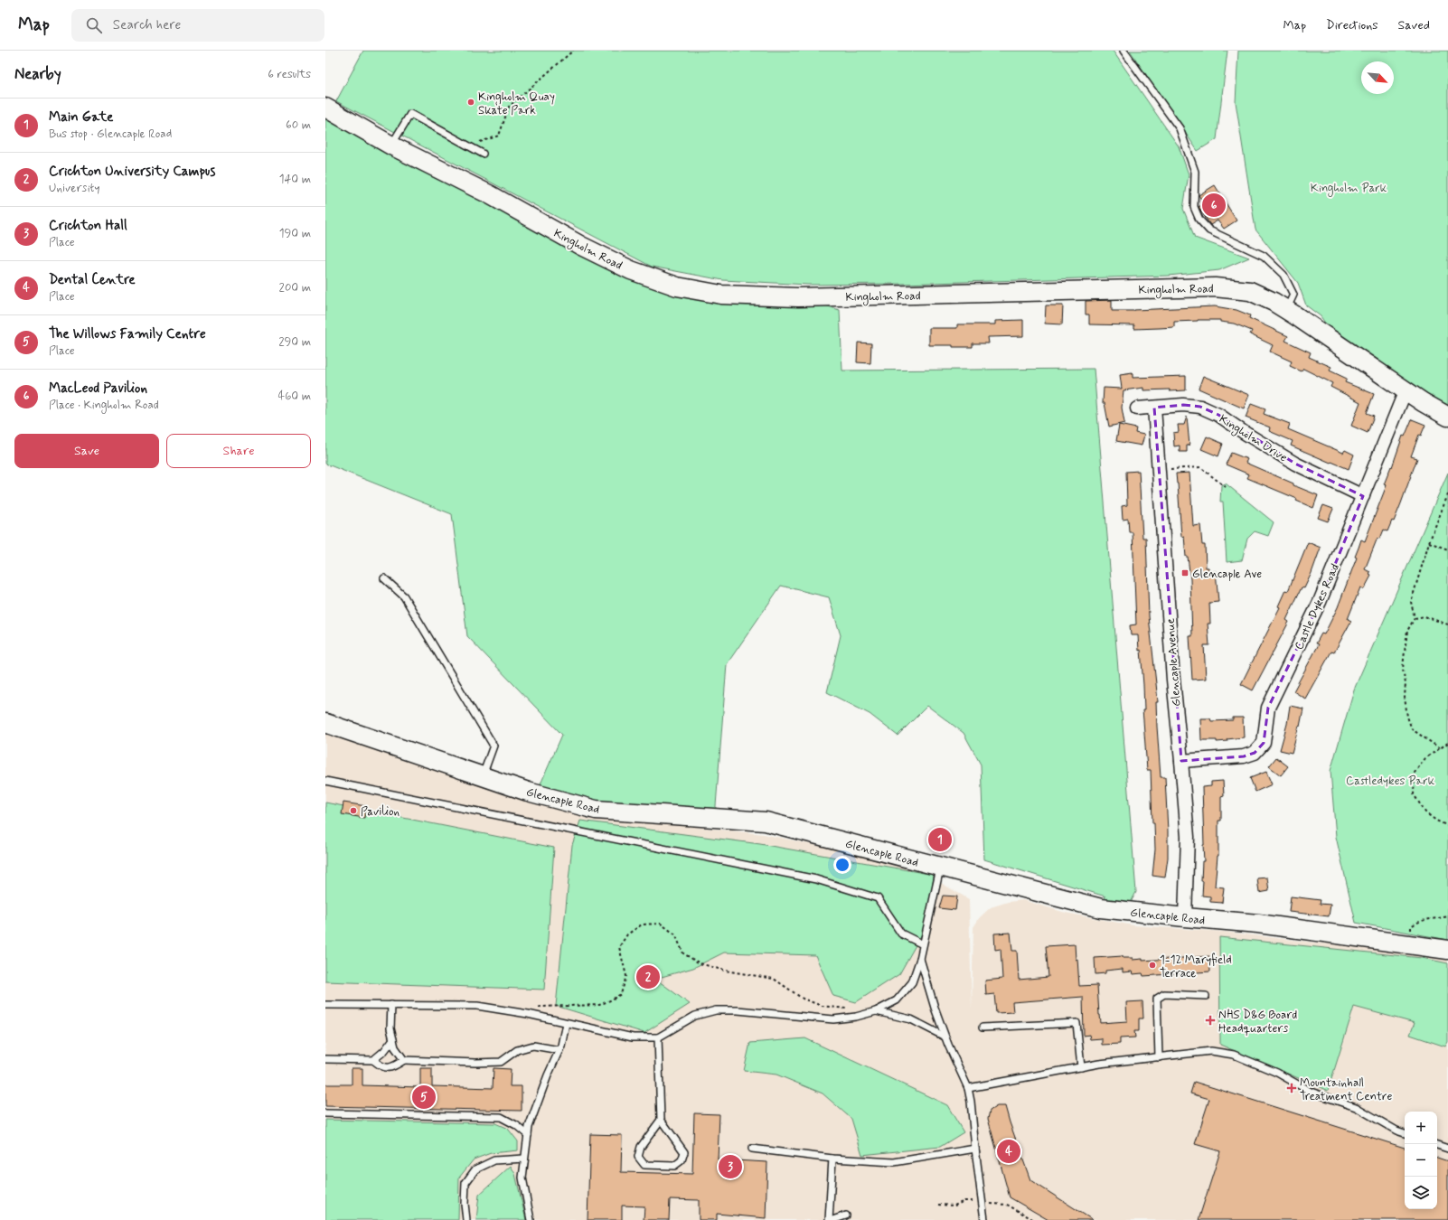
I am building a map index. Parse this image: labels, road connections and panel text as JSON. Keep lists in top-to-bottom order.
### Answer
{
  "streets": {
    "main road": ["Kingholm Road", "Glencaple Road"],
    "street": ["Kingholm Drive", "Castle Dykes Road", "Glencaple Avenue"]
  },
  "crossings": [
    ["Kingholm Road", "Castle Dykes Road"],
    ["Kingholm Drive", "Castle Dykes Road"],
    ["Kingholm Drive", "Glencaple Avenue"],
    ["Castle Dykes Road", "Glencaple Avenue"],
    ["Glencaple Avenue", "Glencaple Road"]
  ],
  "parks": ["Kingholm Park", "Castledykes Park"],
  "places": {
    "other": ["Kingholm Quay Skate Park", "Pavilion", "1-12 Maryfield Terrace"],
    "transit": ["Glencaple Ave"],
    "health": ["NHS D&G Board Headquarters", "Mountainhall Treatment Centre"]
  },
  "north": "bottom right",
  "page": {
    "header": "Map",
    "search": "Search here",
    "nav": ["Map", "Directions", "Saved"],
    "heading": ["Nearby", "6 results"],
    "list": [
      {
        "mark": "1",
        "name": "Main Gate",
        "note": "Bus stop · Glencaple Road",
        "value": "60 m"
      },
      {
        "mark": "2",
        "name": "Crichton University Campus",
        "note": "University",
        "value": "140 m"
      },
      {
        "mark": "3",
        "name": "Crichton Hall",
        "note": "Place",
        "value": "190 m"
      },
      {
        "mark": "4",
        "name": "Dental Centre",
        "note": "Place",
        "value": "200 m"
      },
      {
        "mark": "5",
        "name": "The Willows Family Centre",
        "note": "Place",
        "value": "290 m"
      },
      {
        "mark": "6",
        "name": "MacLeod Pavilion",
        "note": "Place · Kingholm Road",
        "value": "460 m"
      }
    ],
    "pins": [
      "6",
      "1",
      "2",
      "5",
      "4",
      "3"
    ],
    "buttons": ["Save", "Share"],
    "map_buttons": ["+", "−"]
  }
}
